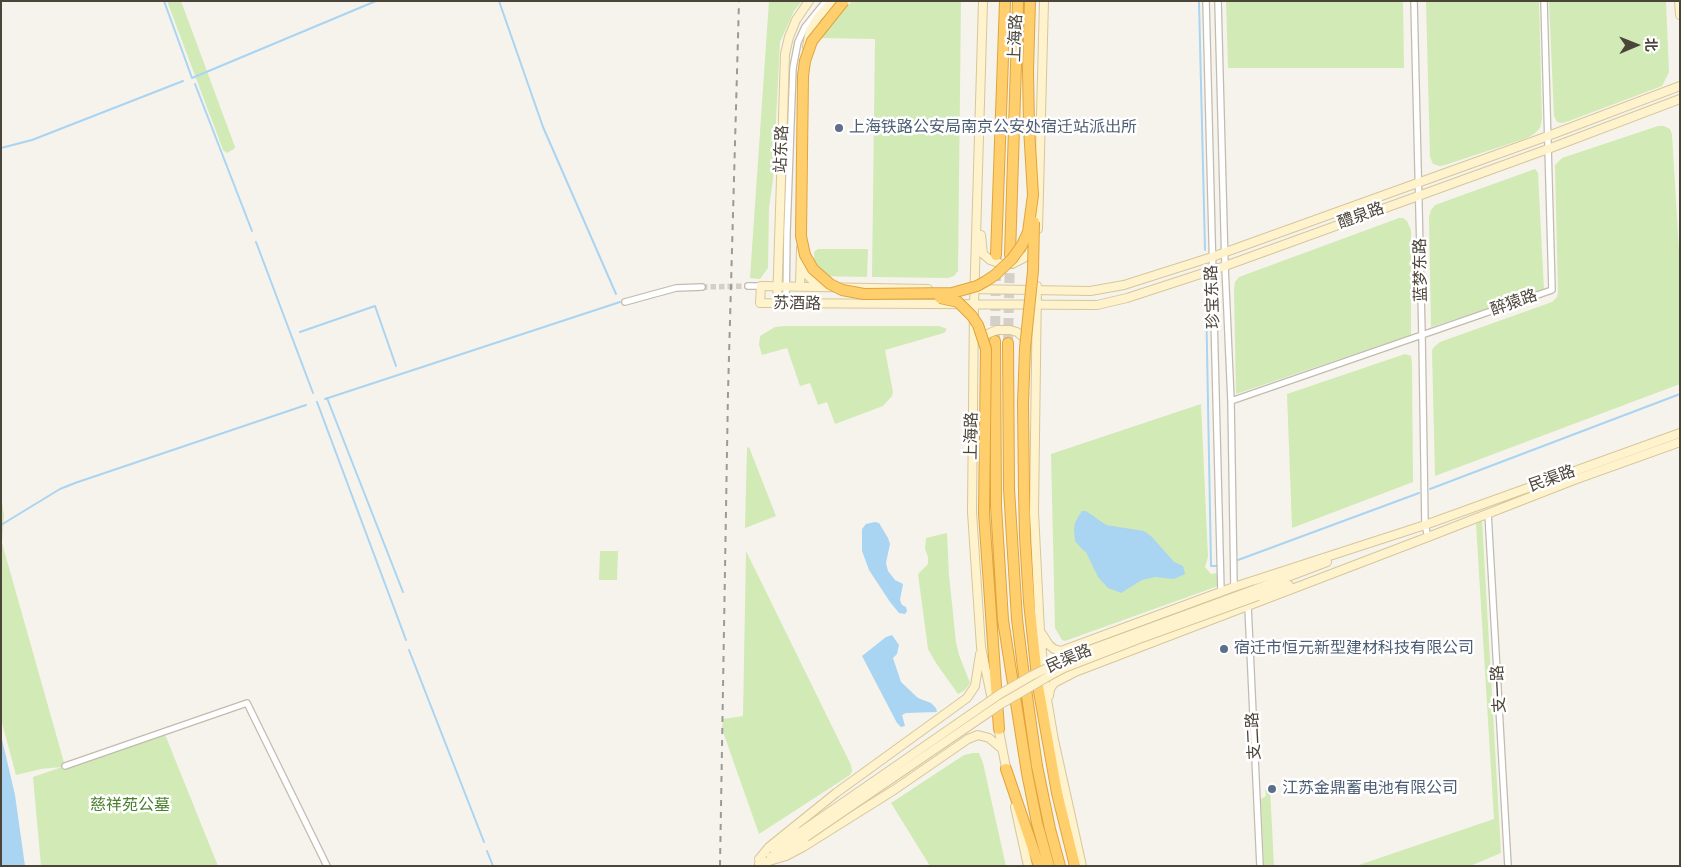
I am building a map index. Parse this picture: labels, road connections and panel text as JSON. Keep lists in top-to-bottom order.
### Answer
{
  "streets": {
    "highway": ["上海路"],
    "main road": [
      "站东路",
      "醴泉路",
      "苏酒路",
      "民渠路"
    ],
    "street": [
      "蓝梦东路",
      "珍宝东路",
      "醉猿路",
      "支一路",
      "支二路"
    ]
  },
  "crossings": [
    ["上海路", "醴泉路"],
    ["上海路", "苏酒路"],
    ["上海路", "民渠路"],
    ["站东路", "苏酒路"],
    ["醴泉路", "蓝梦东路"],
    ["醴泉路", "珍宝东路"],
    ["醴泉路", "醉猿路"],
    ["醴泉路", "苏酒路"],
    ["蓝梦东路", "醉猿路"],
    ["蓝梦东路", "民渠路"],
    ["珍宝东路", "醉猿路"],
    ["珍宝东路", "民渠路"],
    ["民渠路", "支一路"],
    ["民渠路", "支二路"]
  ],
  "parks": ["慈祥苑公墓"],
  "places": ["上海铁路公安局南京公安处宿迁站派出所", "宿迁市恒元新型建材科技有限公司", "江苏金鼎蓄电池有限公司"],
  "north": "right"
}
